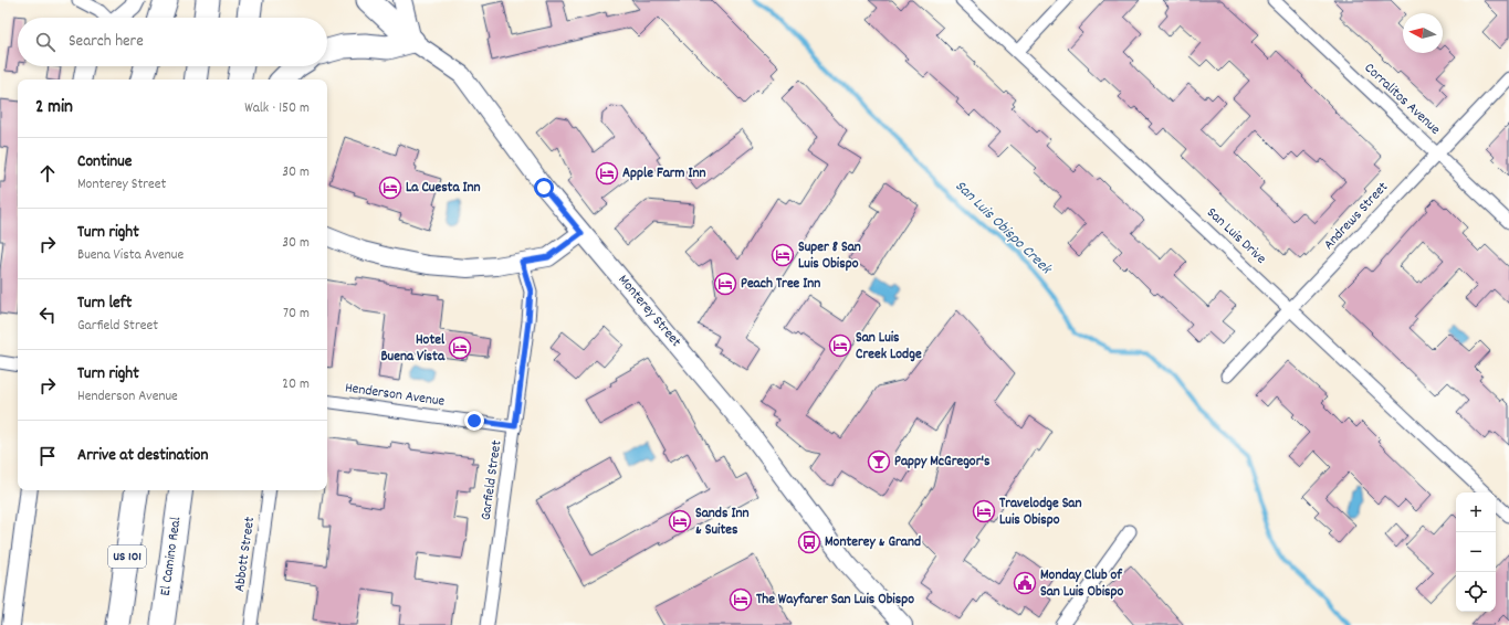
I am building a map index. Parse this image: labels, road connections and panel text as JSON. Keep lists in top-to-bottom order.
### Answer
{
  "streets": {
    "highway": ["US 101", "El Camino Real"],
    "street": [
      "Corralitos Avenue",
      "Andrews Street",
      "San Luis Drive",
      "Monterey Street",
      "Henderson Avenue",
      "Garfield Street",
      "Abbott Street"
    ]
  },
  "crossings": [
    ["Corralitos Avenue", "Andrews Street"],
    ["Andrews Street", "San Luis Drive"],
    ["Henderson Avenue", "Garfield Street"]
  ],
  "water": ["San Luis Obispo Creek"],
  "places": {
    "hotel": [
      "Apple Farm Inn",
      "La Cuesta Inn",
      "Super 8 San Luis Obispo",
      "Peach Tree Inn",
      "San Luis Creek Lodge",
      "Hotel Buena Vista",
      "Travelodge San Luis Obispo",
      "Sands Inn & Suites",
      "The Wayfarer San Luis Obispo"
    ],
    "bar": ["Pappy McGregor's"],
    "bus stop": ["Monterey & Grand"],
    "public building": ["Monday Club of San Luis Obispo"]
  },
  "north": "left",
  "page": {
    "search": "Search here",
    "heading": ["2 min", "Walk · 150 m"],
    "list": [
      ["Continue", "Monterey Street", "30 m"],
      ["Turn right", "Buena Vista Avenue", "30 m"],
      ["Turn left", "Garfield Street", "70 m"],
      ["Turn right", "Henderson Avenue", "20 m"],
      "Arrive at destination"
    ],
    "map_buttons": ["+", "−"]
  }
}
